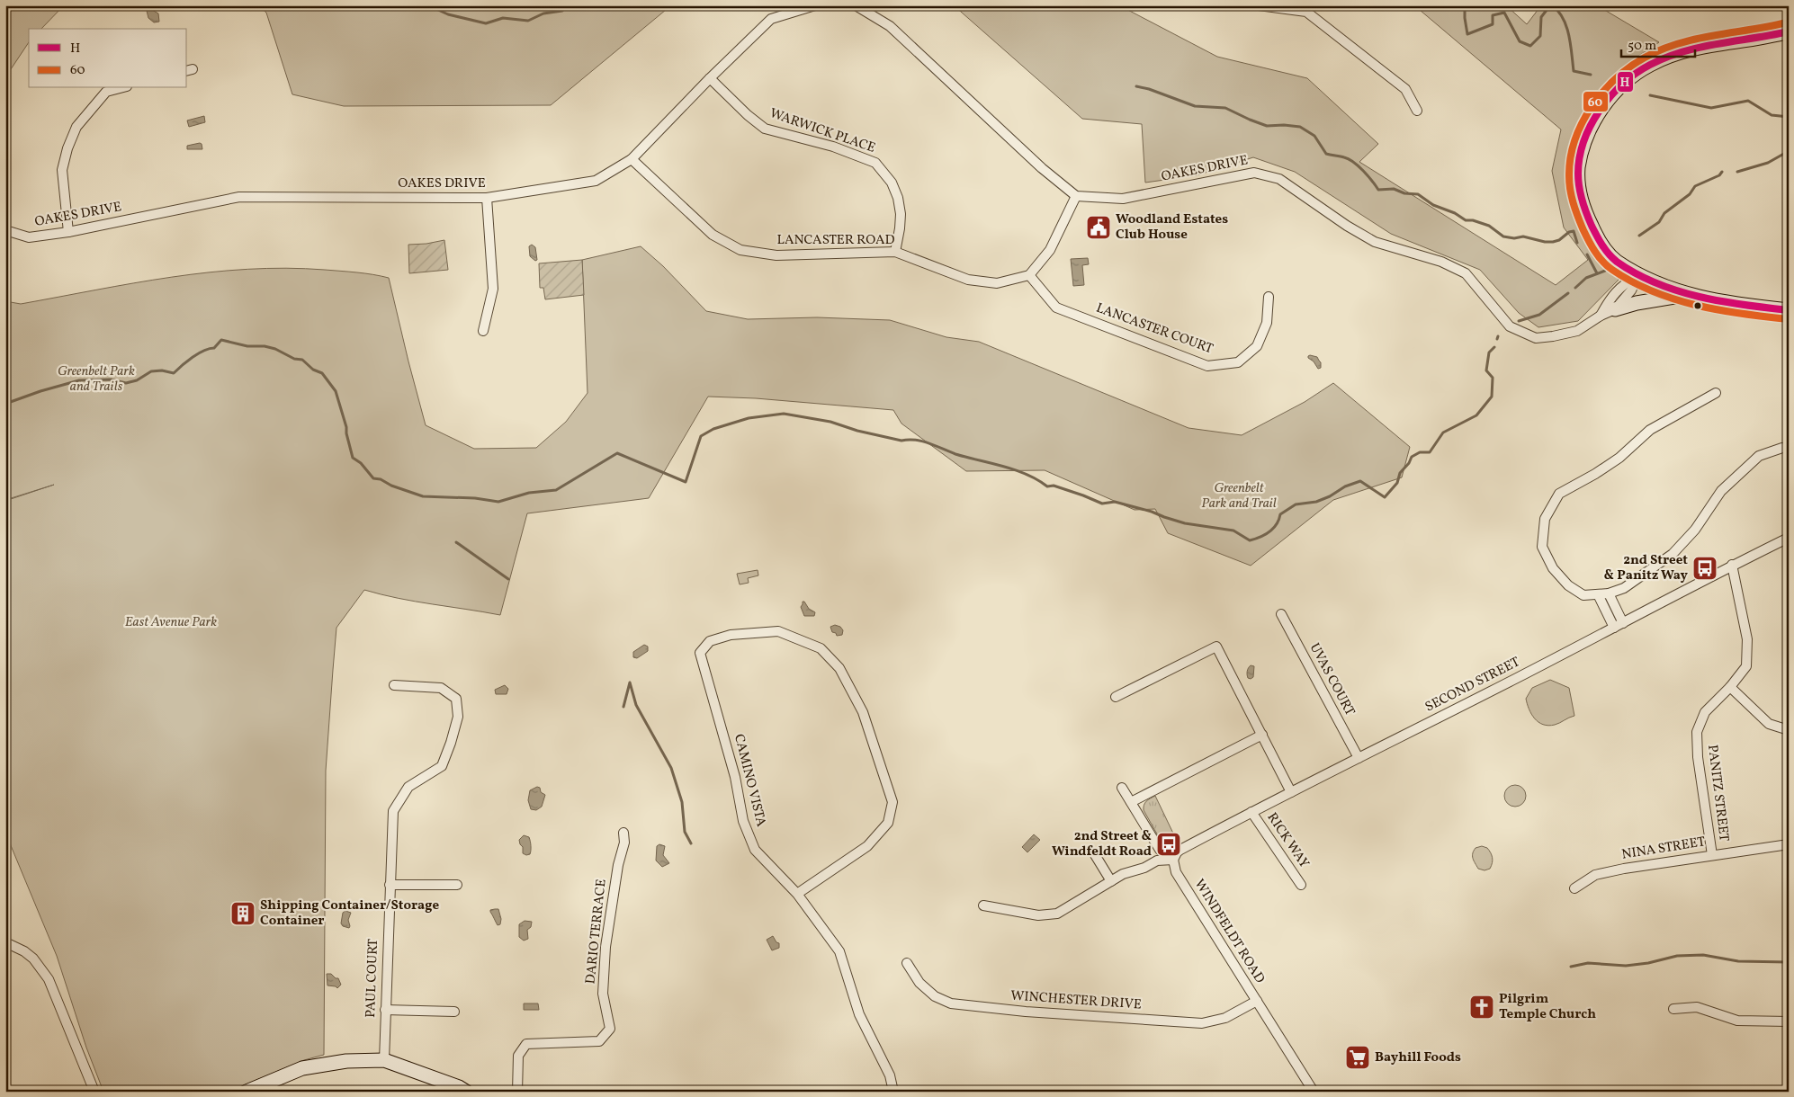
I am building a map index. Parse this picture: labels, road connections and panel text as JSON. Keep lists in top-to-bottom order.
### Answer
{
  "streets": {
    "street": [
      "WARWICK PLACE",
      "OAKES DRIVE",
      "LANCASTER ROAD",
      "LANCASTER COURT",
      "UVAS COURT",
      "SECOND STREET",
      "CAMINO VISTA",
      "PANITZ STREET",
      "RICK WAY",
      "NINA STREET",
      "DARIO TERRACE",
      "WINDFELDT ROAD",
      "PAUL COURT",
      "WINCHESTER DRIVE"
    ]
  },
  "crossings": [
    ["WARWICK PLACE", "OAKES DRIVE"],
    ["WARWICK PLACE", "LANCASTER ROAD"],
    ["OAKES DRIVE", "LANCASTER ROAD"],
    ["LANCASTER ROAD", "LANCASTER COURT"],
    ["UVAS COURT", "SECOND STREET"],
    ["SECOND STREET", "PANITZ STREET"],
    ["SECOND STREET", "RICK WAY"],
    ["SECOND STREET", "WINDFELDT ROAD"],
    ["PANITZ STREET", "NINA STREET"],
    ["WINDFELDT ROAD", "WINCHESTER DRIVE"]
  ],
  "parks": ["Greenbelt Park and Trails", "Greenbelt Park and Trail", "East Avenue Park"],
  "places": {
    "public building": ["Woodland Estates Club House"],
    "bus stop": ["2nd Street & Panitz Way", "2nd Street & Windfeldt Road"],
    "building": ["Shipping Container/Storage Container"],
    "church": ["Pilgrim Temple Church"],
    "supermarket": ["Bayhill Foods"]
  },
  "lines": ["transit line 60", "transit line H"],
  "legend": ["H", "60"],
  "scale_bar": "50 m"
}
